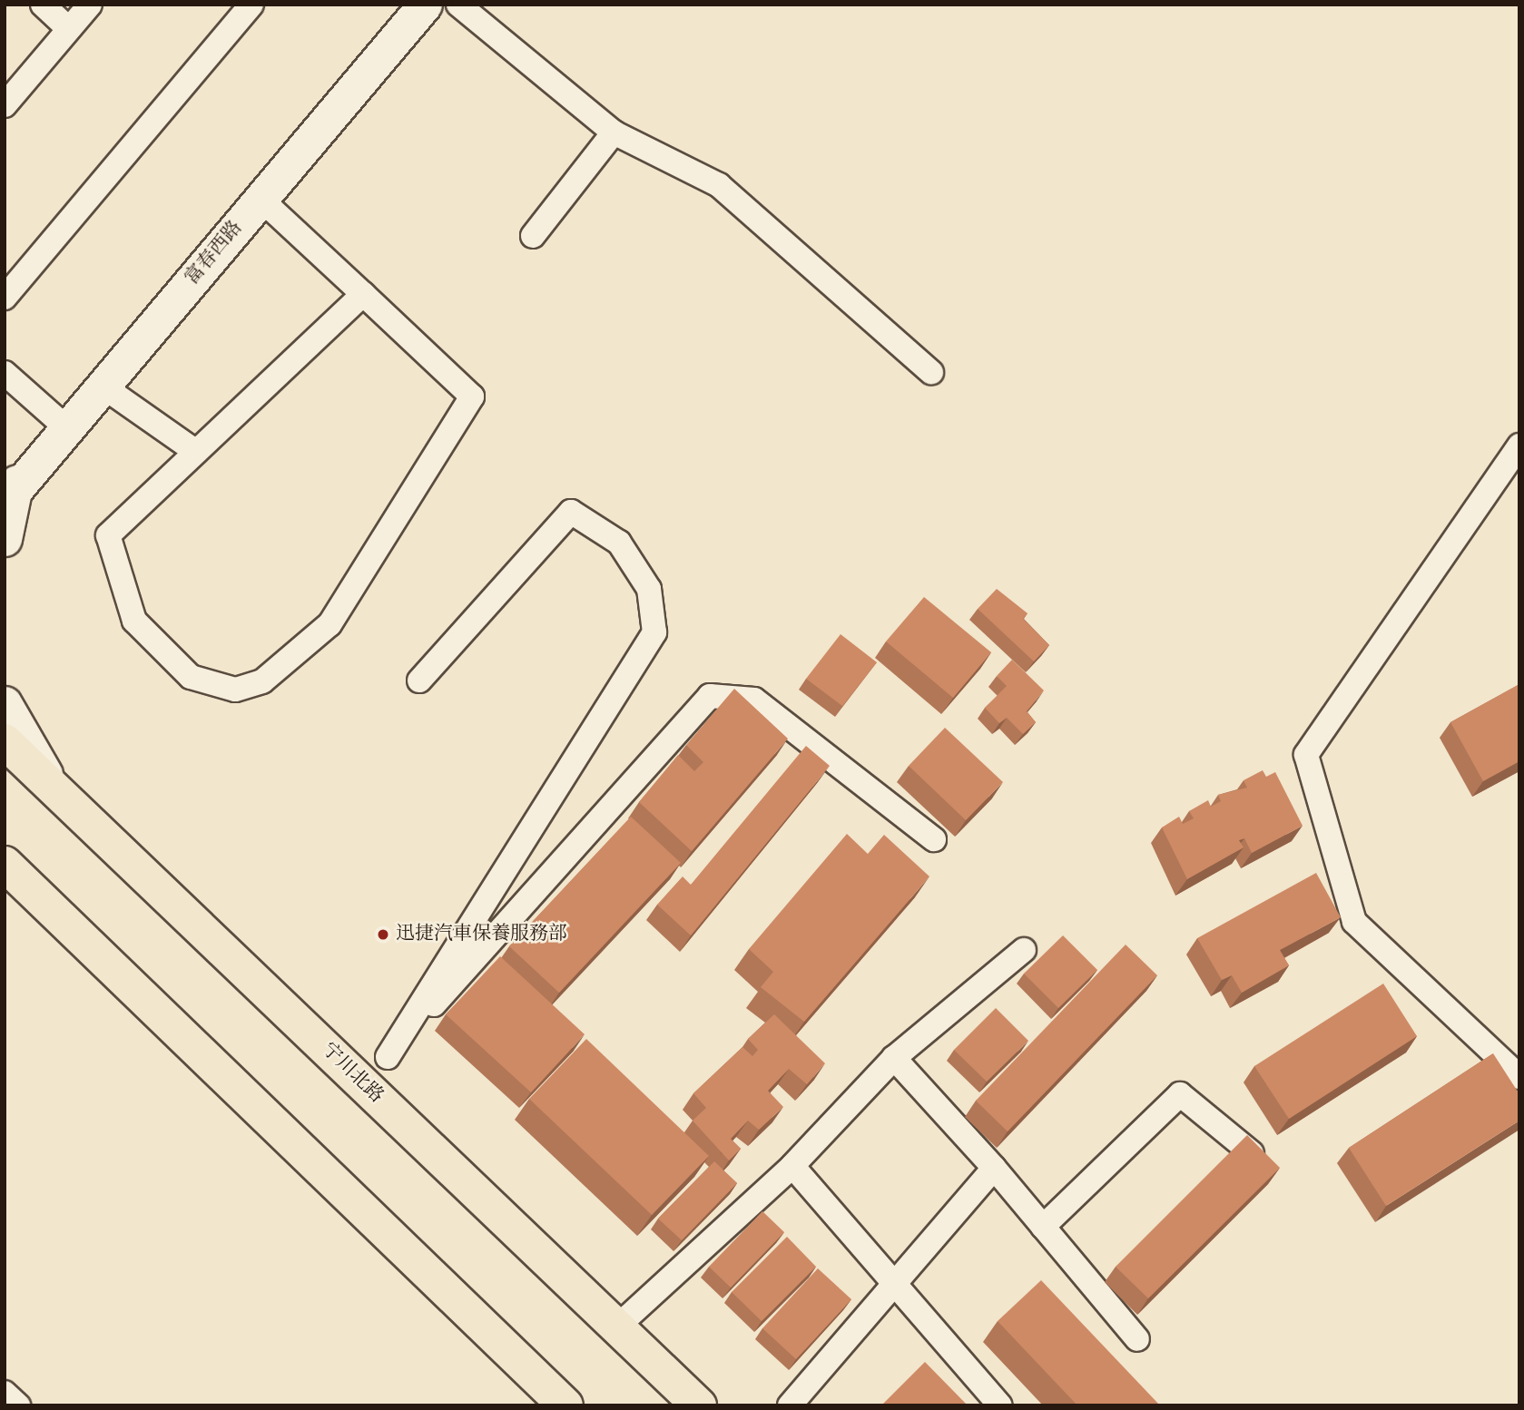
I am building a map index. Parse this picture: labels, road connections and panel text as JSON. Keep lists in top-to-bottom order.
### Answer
{
  "streets": {
    "main road": ["富春西路", "宁川北路"]
  },
  "places": ["迅捷汽車保養服務部"]
}
